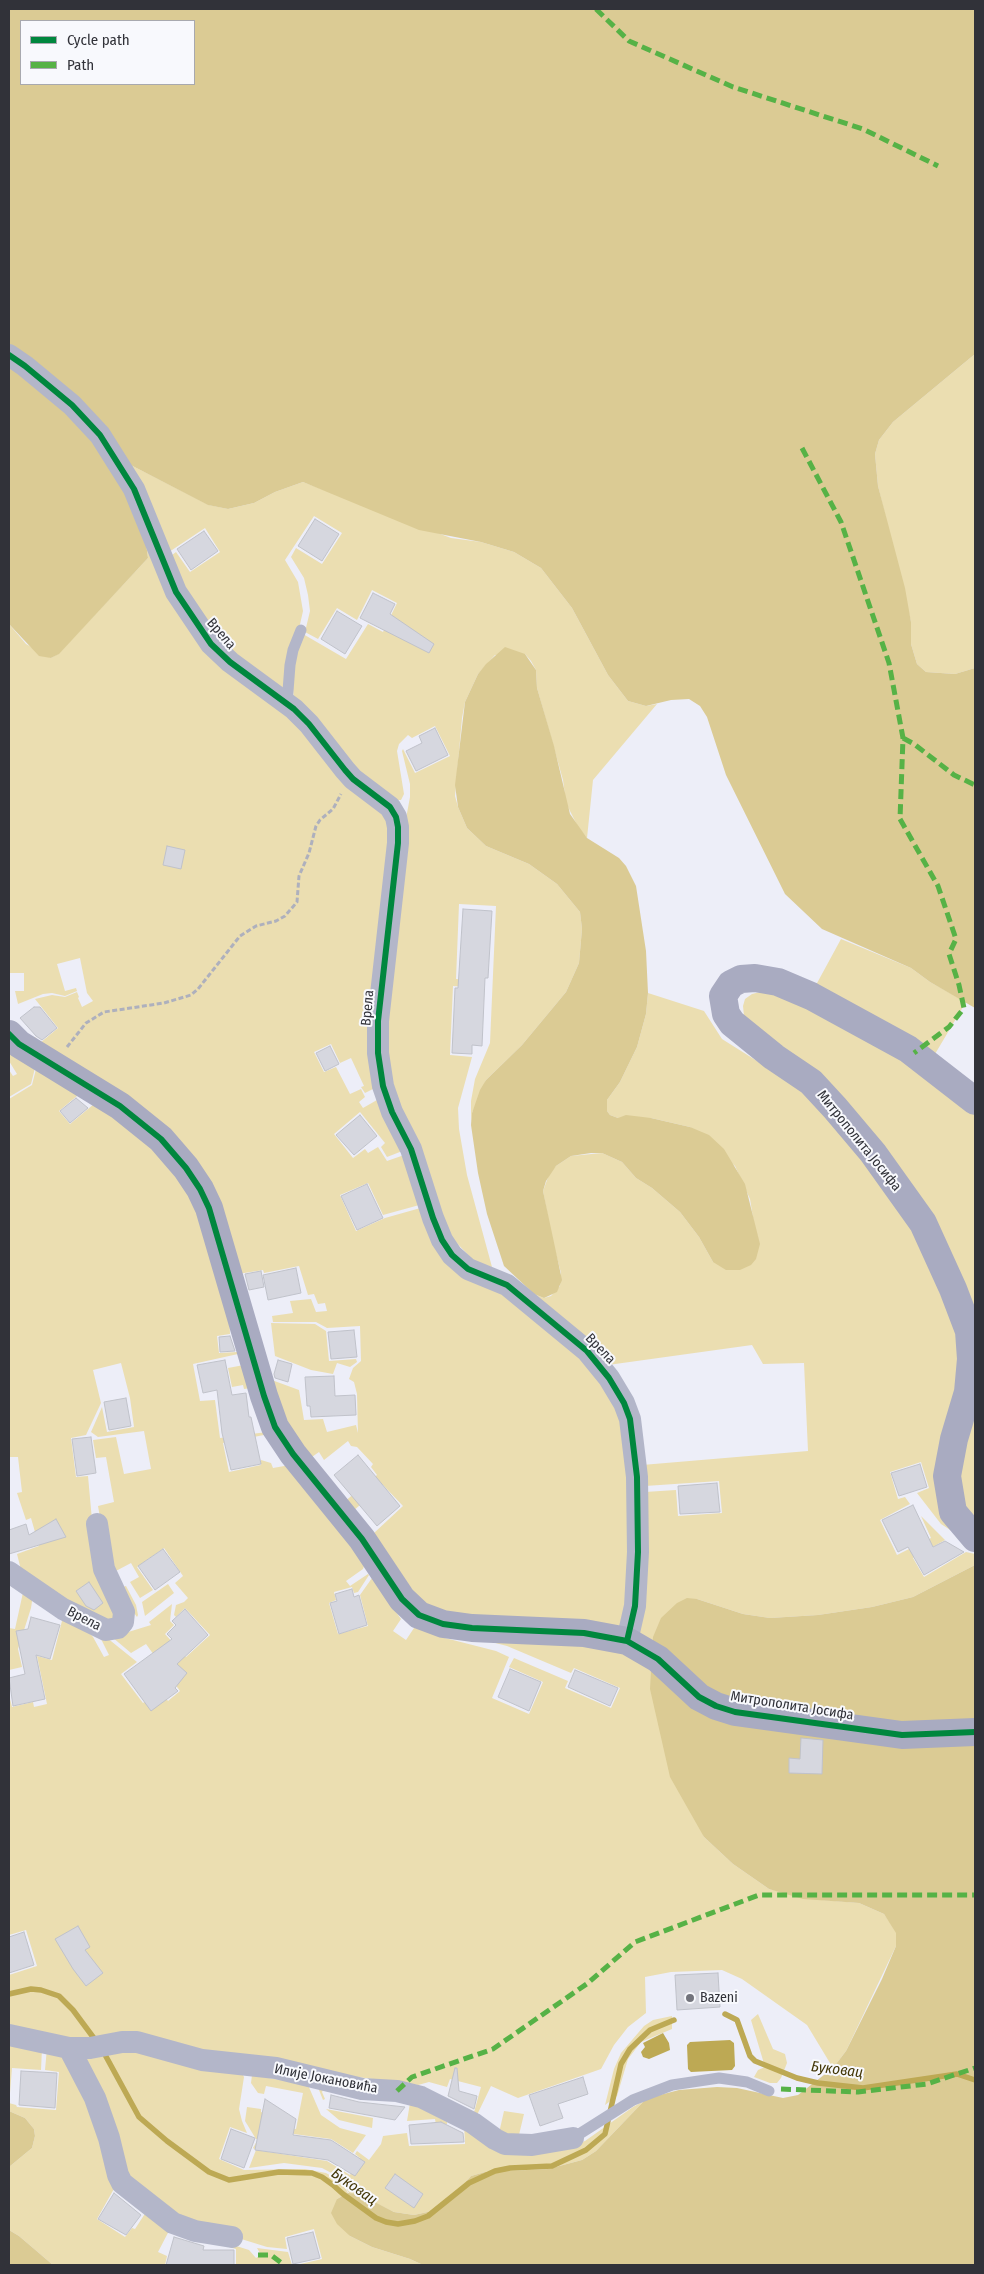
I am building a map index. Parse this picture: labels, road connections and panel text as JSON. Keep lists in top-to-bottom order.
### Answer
{
  "streets": {
    "street": ["Врела", "Митрополита Јосифа", "Илије Јокановића"]
  },
  "crossings": [
    ["Врела", "Митрополита Јосифа"]
  ],
  "water": ["Буковац"],
  "places": ["Bazeni"],
  "legend": ["Cycle path", "Path"]
}
